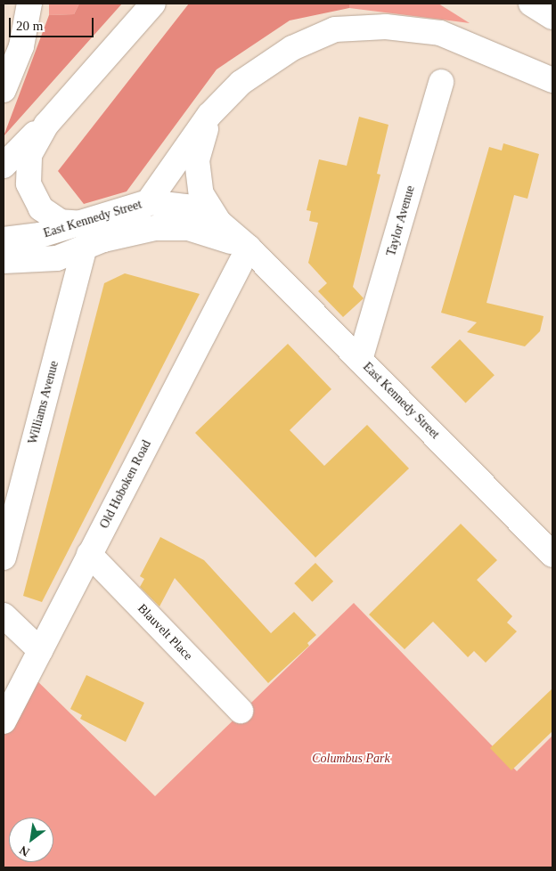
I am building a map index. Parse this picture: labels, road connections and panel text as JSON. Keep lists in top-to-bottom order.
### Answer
{
  "streets": {
    "main road": [
      "East Kennedy Street",
      "Taylor Avenue",
      "Williams Avenue",
      "Old Hoboken Road",
      "Blauvelt Place"
    ]
  },
  "crossings": [
    ["East Kennedy Street", "Taylor Avenue"],
    ["East Kennedy Street", "Williams Avenue"],
    ["East Kennedy Street", "Old Hoboken Road"],
    ["Old Hoboken Road", "Blauvelt Place"]
  ],
  "parks": ["Columbus Park"],
  "scale_bar": "20 m",
  "north": "bottom left"
}
